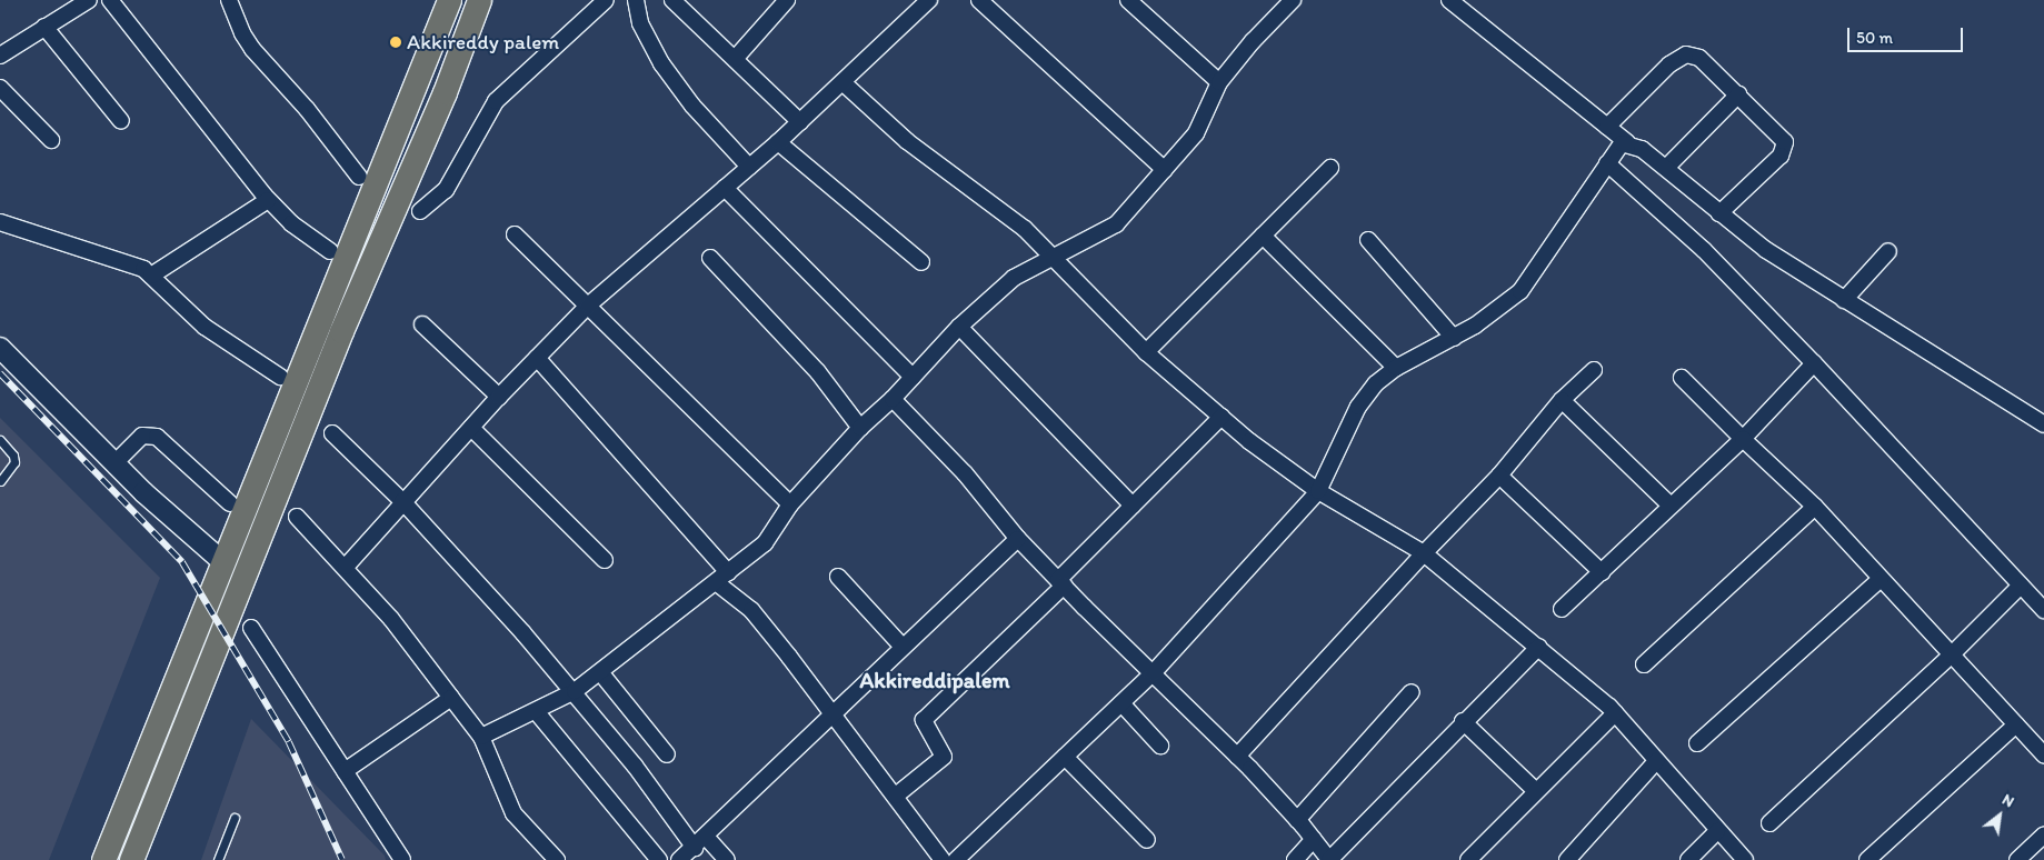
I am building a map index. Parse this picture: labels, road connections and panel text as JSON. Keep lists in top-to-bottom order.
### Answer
{
  "districts": ["Akkireddipalem"],
  "places": ["Akkireddy palem"],
  "scale_bar": "50 m",
  "north": "top right"
}
